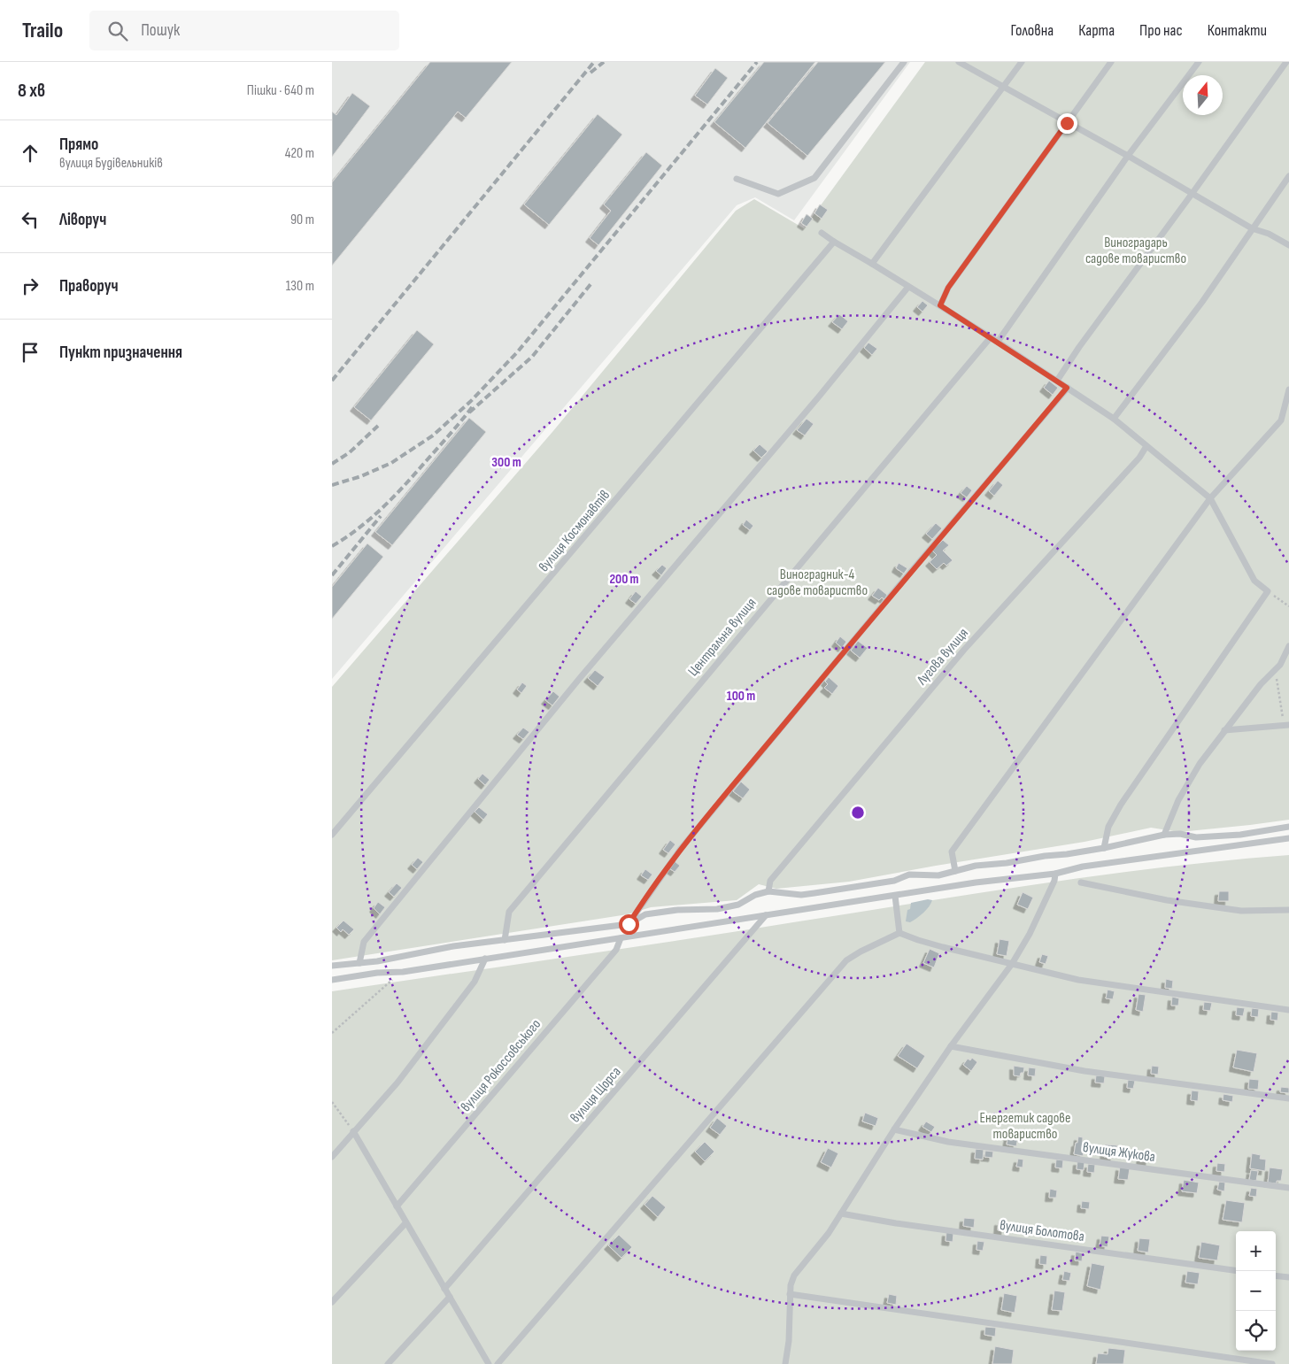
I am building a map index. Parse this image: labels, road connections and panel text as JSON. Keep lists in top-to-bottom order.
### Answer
{
  "streets": {
    "lane": [
      "вулиця Космонавтів",
      "Центральна вулиця",
      "Лугова вулиця",
      "вулиця Рокоссовського",
      "вулиця Щорса",
      "вулиця Жукова",
      "вулиця Болотова"
    ]
  },
  "parks": ["Виноградарь садове товариство", "Виноградник-4 садове товариство", "Енергетик садове товариство"],
  "north": "top",
  "page": {
    "header": "Trailo",
    "search": "Пошук",
    "nav": [
      "Головна",
      "Карта",
      "Про нас",
      "Контакти"
    ],
    "heading": ["8 хв", "Пішки · 640 m"],
    "list": [
      ["Прямо", "вулиця Будівельників", "420 m"],
      ["Ліворуч", "90 m"],
      ["Праворуч", "130 m"],
      "Пункт призначення"
    ],
    "map_buttons": ["+", "−"]
  },
  "rings": ["300 m", "200 m", "100 m"]
}
